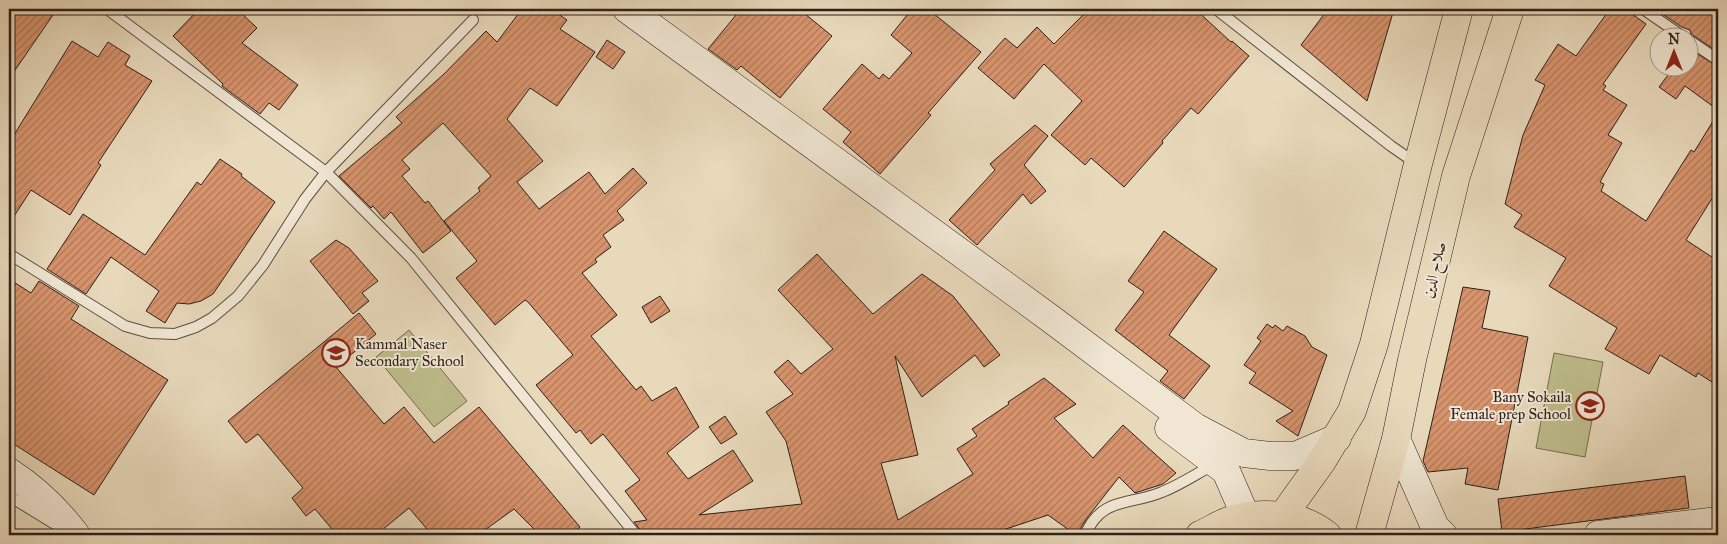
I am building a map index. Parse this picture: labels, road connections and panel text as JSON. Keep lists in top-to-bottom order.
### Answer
{
  "streets": {
    "highway": ["صلاح الدين"]
  },
  "places": {
    "school or university": ["Kammal Naser Secondary School", "Bany Sokaila Female prep School"]
  },
  "north": "top"
}
